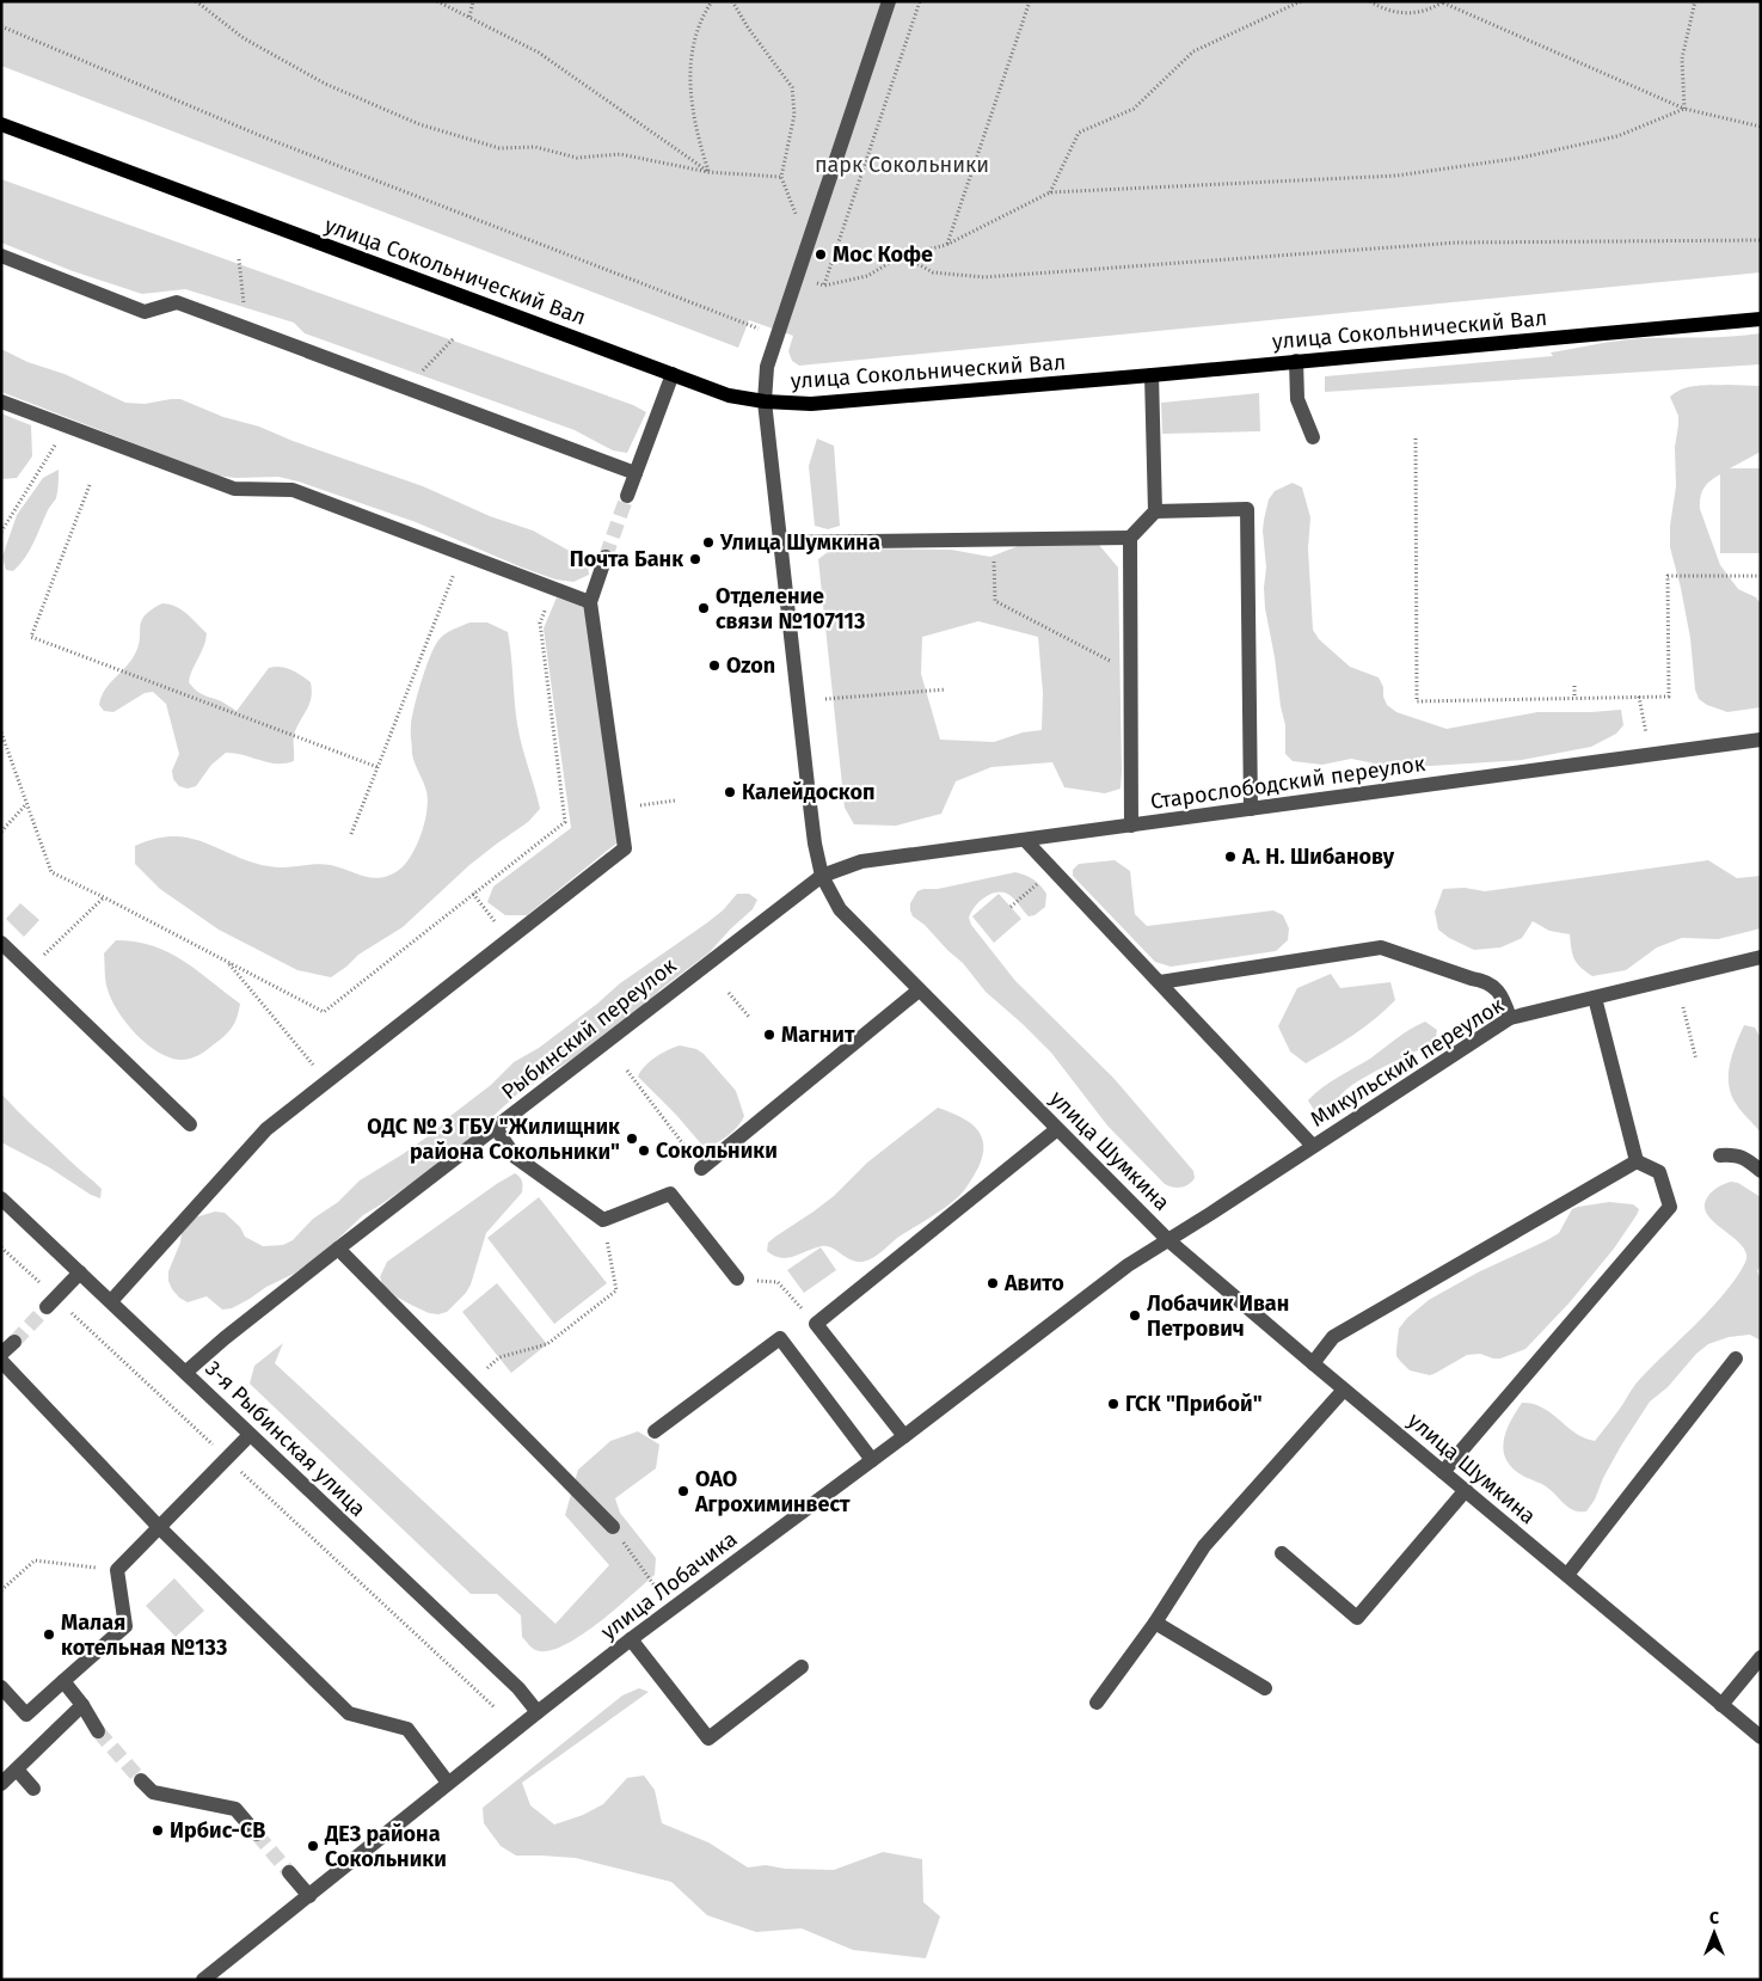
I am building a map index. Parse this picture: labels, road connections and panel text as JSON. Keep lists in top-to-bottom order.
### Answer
{
  "streets": {
    "main road": ["улица Сокольнический Вал"],
    "street": [
      "Старослободский переулок",
      "Рыбинский переулок",
      "Микульский переулок",
      "улица Шумкина",
      "3-я Рыбинская улица",
      "улица Лобачика"
    ]
  },
  "crossings": [
    ["улица Сокольнический Вал", "улица Шумкина"],
    ["Старослободский переулок", "Рыбинский переулок"],
    ["Старослободский переулок", "улица Шумкина"],
    ["Рыбинский переулок", "улица Шумкина"],
    ["Рыбинский переулок", "3-я Рыбинская улица"],
    ["Микульский переулок", "улица Шумкина"],
    ["Микульский переулок", "улица Лобачика"],
    ["улица Шумкина", "улица Лобачика"],
    ["3-я Рыбинская улица", "улица Лобачика"]
  ],
  "parks": ["парк Сокольники"],
  "places": [
    "Мос Кофе",
    "Улица Шумкина",
    "Почта Банк",
    "Отделение связи №107113",
    "Ozon",
    "Калейдоскоп",
    "А. Н. Шибанову",
    "Магнит",
    "ОДС № 3 ГБУ \"Жилищник района Сокольники\"",
    "Сокольники",
    "Авито",
    "Лобачик Иван Петрович",
    "ГСК \"Прибой\"",
    "ОАО Агрохиминвест",
    "Малая котельная №133",
    "Ирбис-СВ",
    "ДЕЗ района Сокольники"
  ],
  "north": "top"
}
